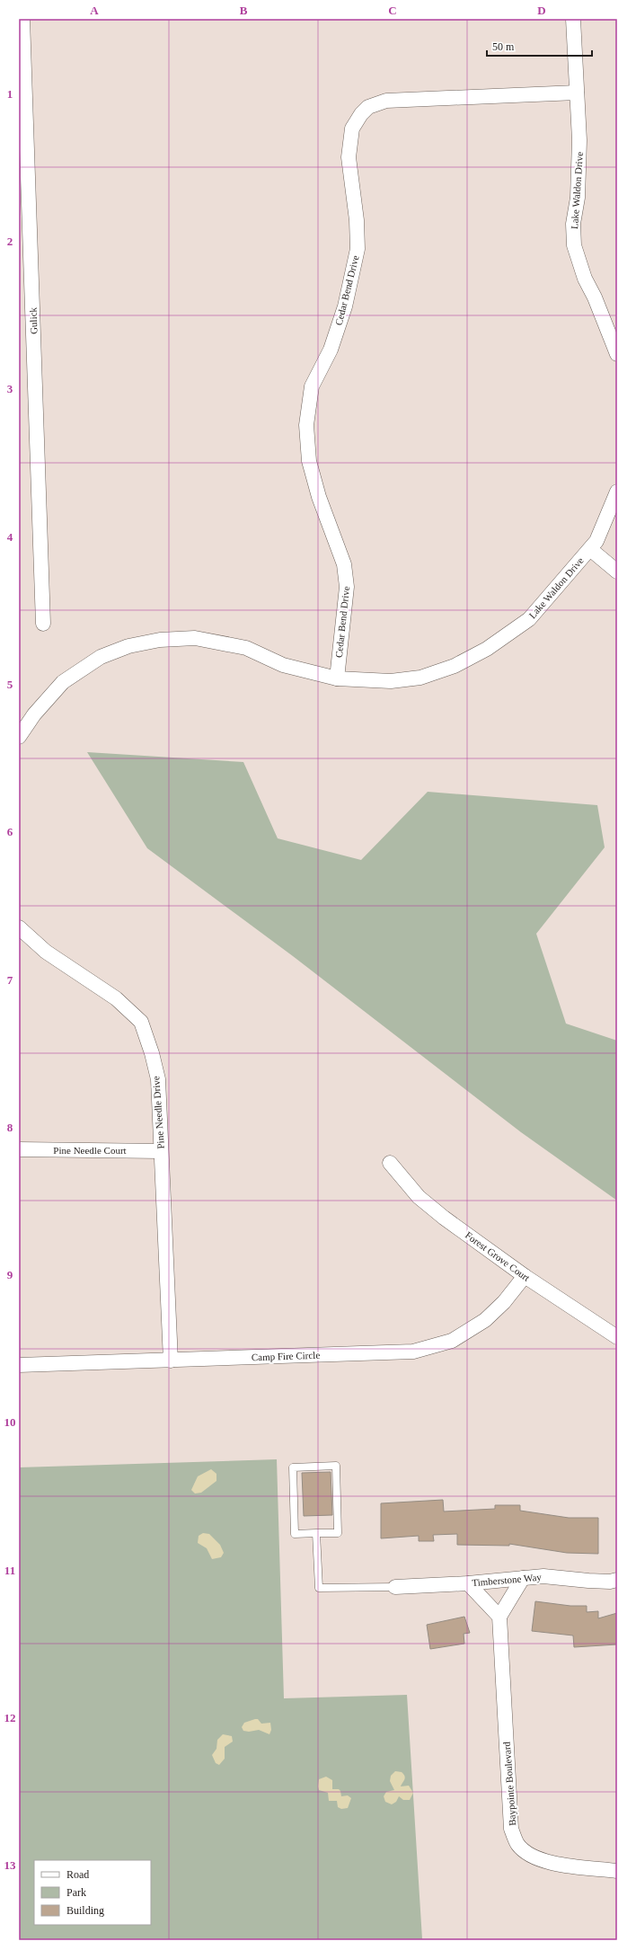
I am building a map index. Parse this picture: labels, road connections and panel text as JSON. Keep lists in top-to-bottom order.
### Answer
{
  "streets": {
    "street": [
      "Lake Waldon Drive",
      "Cedar Bend Drive",
      "Gulick",
      "Pine Needle Drive",
      "Pine Needle Court",
      "Forest Grove Court",
      "Camp Fire Circle",
      "Timberstone Way",
      "Baypointe Boulevard"
    ]
  },
  "crossings": [
    ["Lake Waldon Drive", "Cedar Bend Drive"],
    ["Pine Needle Drive", "Pine Needle Court"],
    ["Pine Needle Drive", "Camp Fire Circle"],
    ["Forest Grove Court", "Camp Fire Circle"]
  ],
  "legend": ["Road", "Park", "Building"],
  "scale_bar": "50 m",
  "grid": {
    "columns": [
      "A",
      "B",
      "C",
      "D"
    ],
    "rows": [
      "1",
      "2",
      "3",
      "4",
      "5",
      "6",
      "7",
      "8",
      "9",
      "10",
      "11",
      "12",
      "13"
    ]
  }
}
